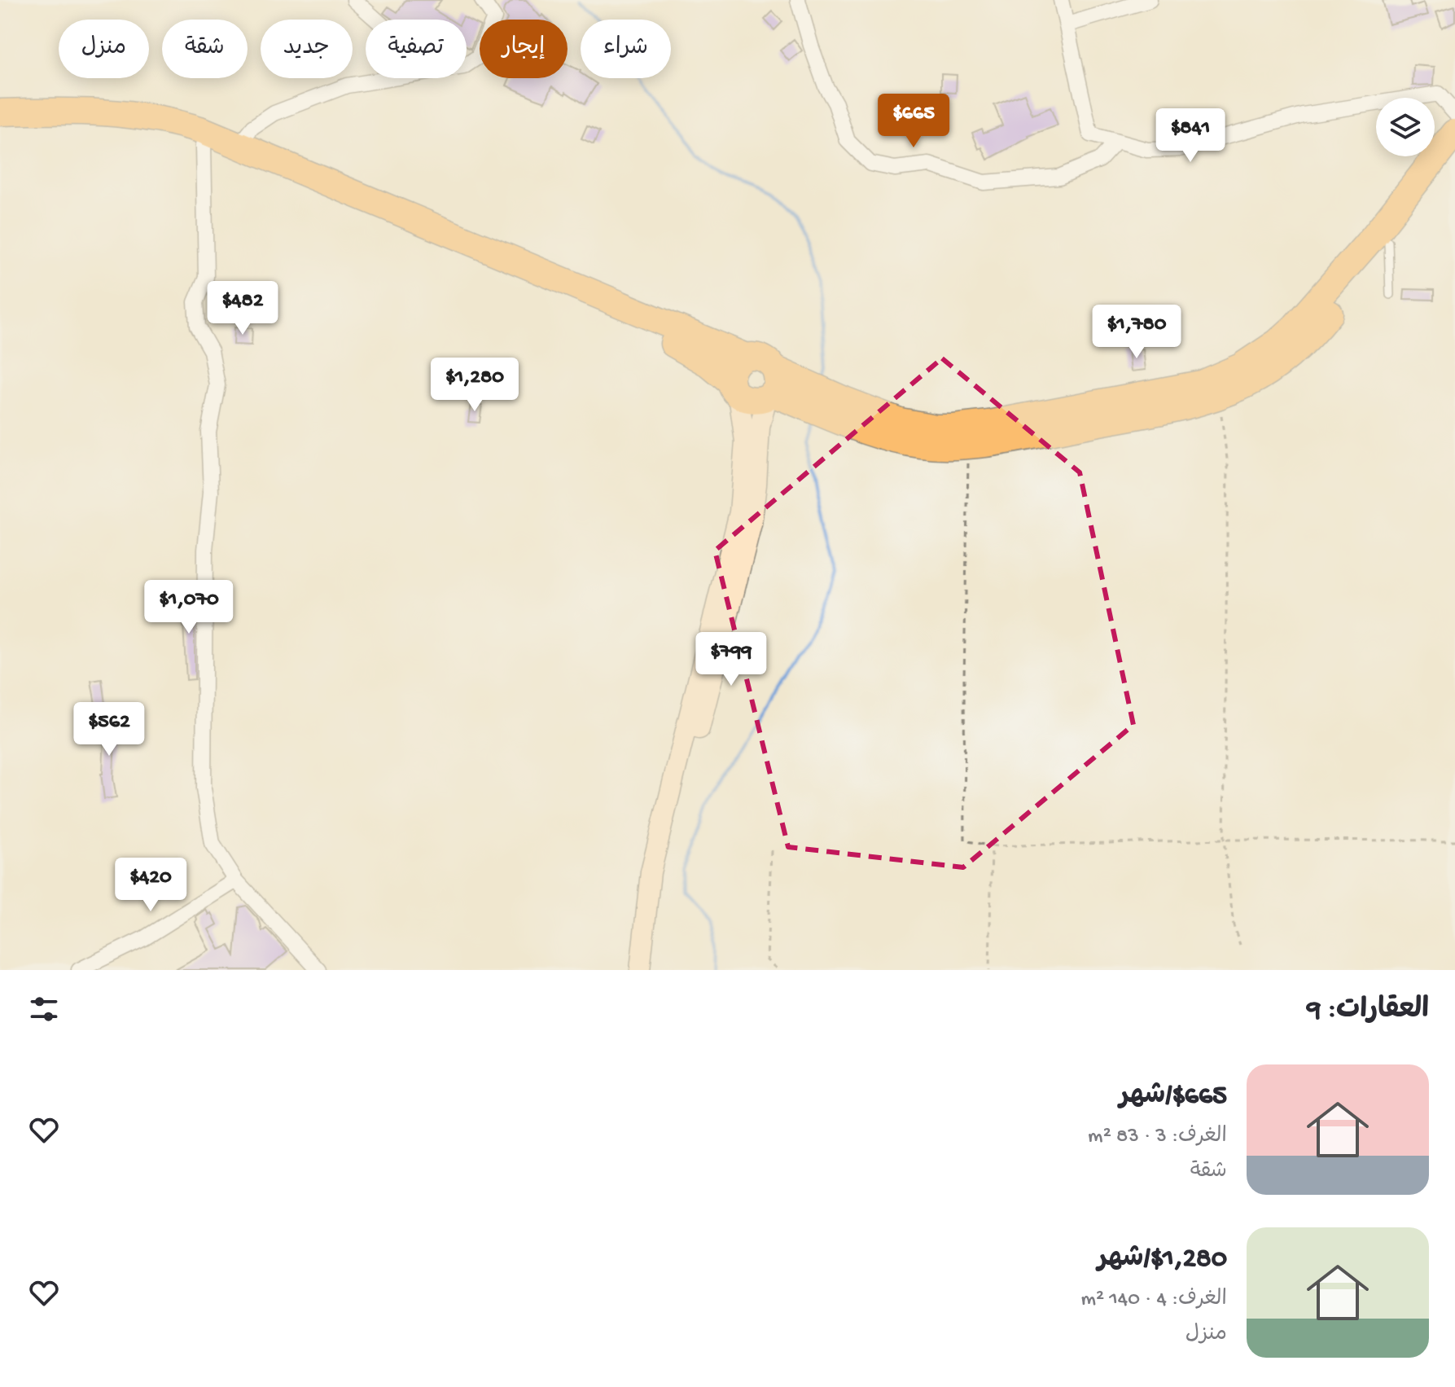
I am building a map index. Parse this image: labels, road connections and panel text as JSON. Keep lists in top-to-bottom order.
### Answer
{
  "page": {
    "chip": [
      "شراء",
      "إيجار",
      "تصفية",
      "جديد",
      "شقة",
      "منزل"
    ],
    "price": [
      "$665",
      "$841",
      "$482",
      "$1,780",
      "$1,280",
      "$1,070",
      "$799",
      "$562",
      "$420"
    ],
    "heading": "العقارات: 9",
    "list": [
      {
        "name": "$665/شهر",
        "note": "الغرف: 3 · 83 m² · شقة"
      },
      {
        "name": "$1,280/شهر",
        "note": "الغرف: 4 · 140 m² · منزل"
      }
    ]
  }
}
